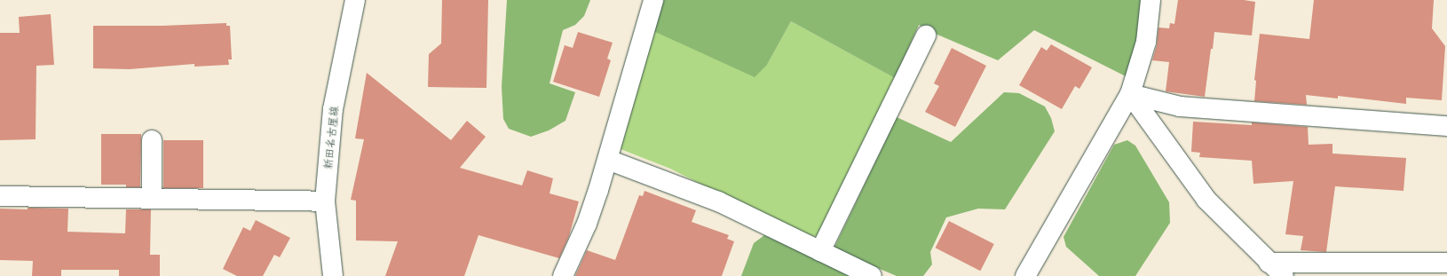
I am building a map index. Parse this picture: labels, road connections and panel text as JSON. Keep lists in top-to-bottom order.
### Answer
{
  "streets": {
    "street": ["新田名古屋線"]
  }
}
